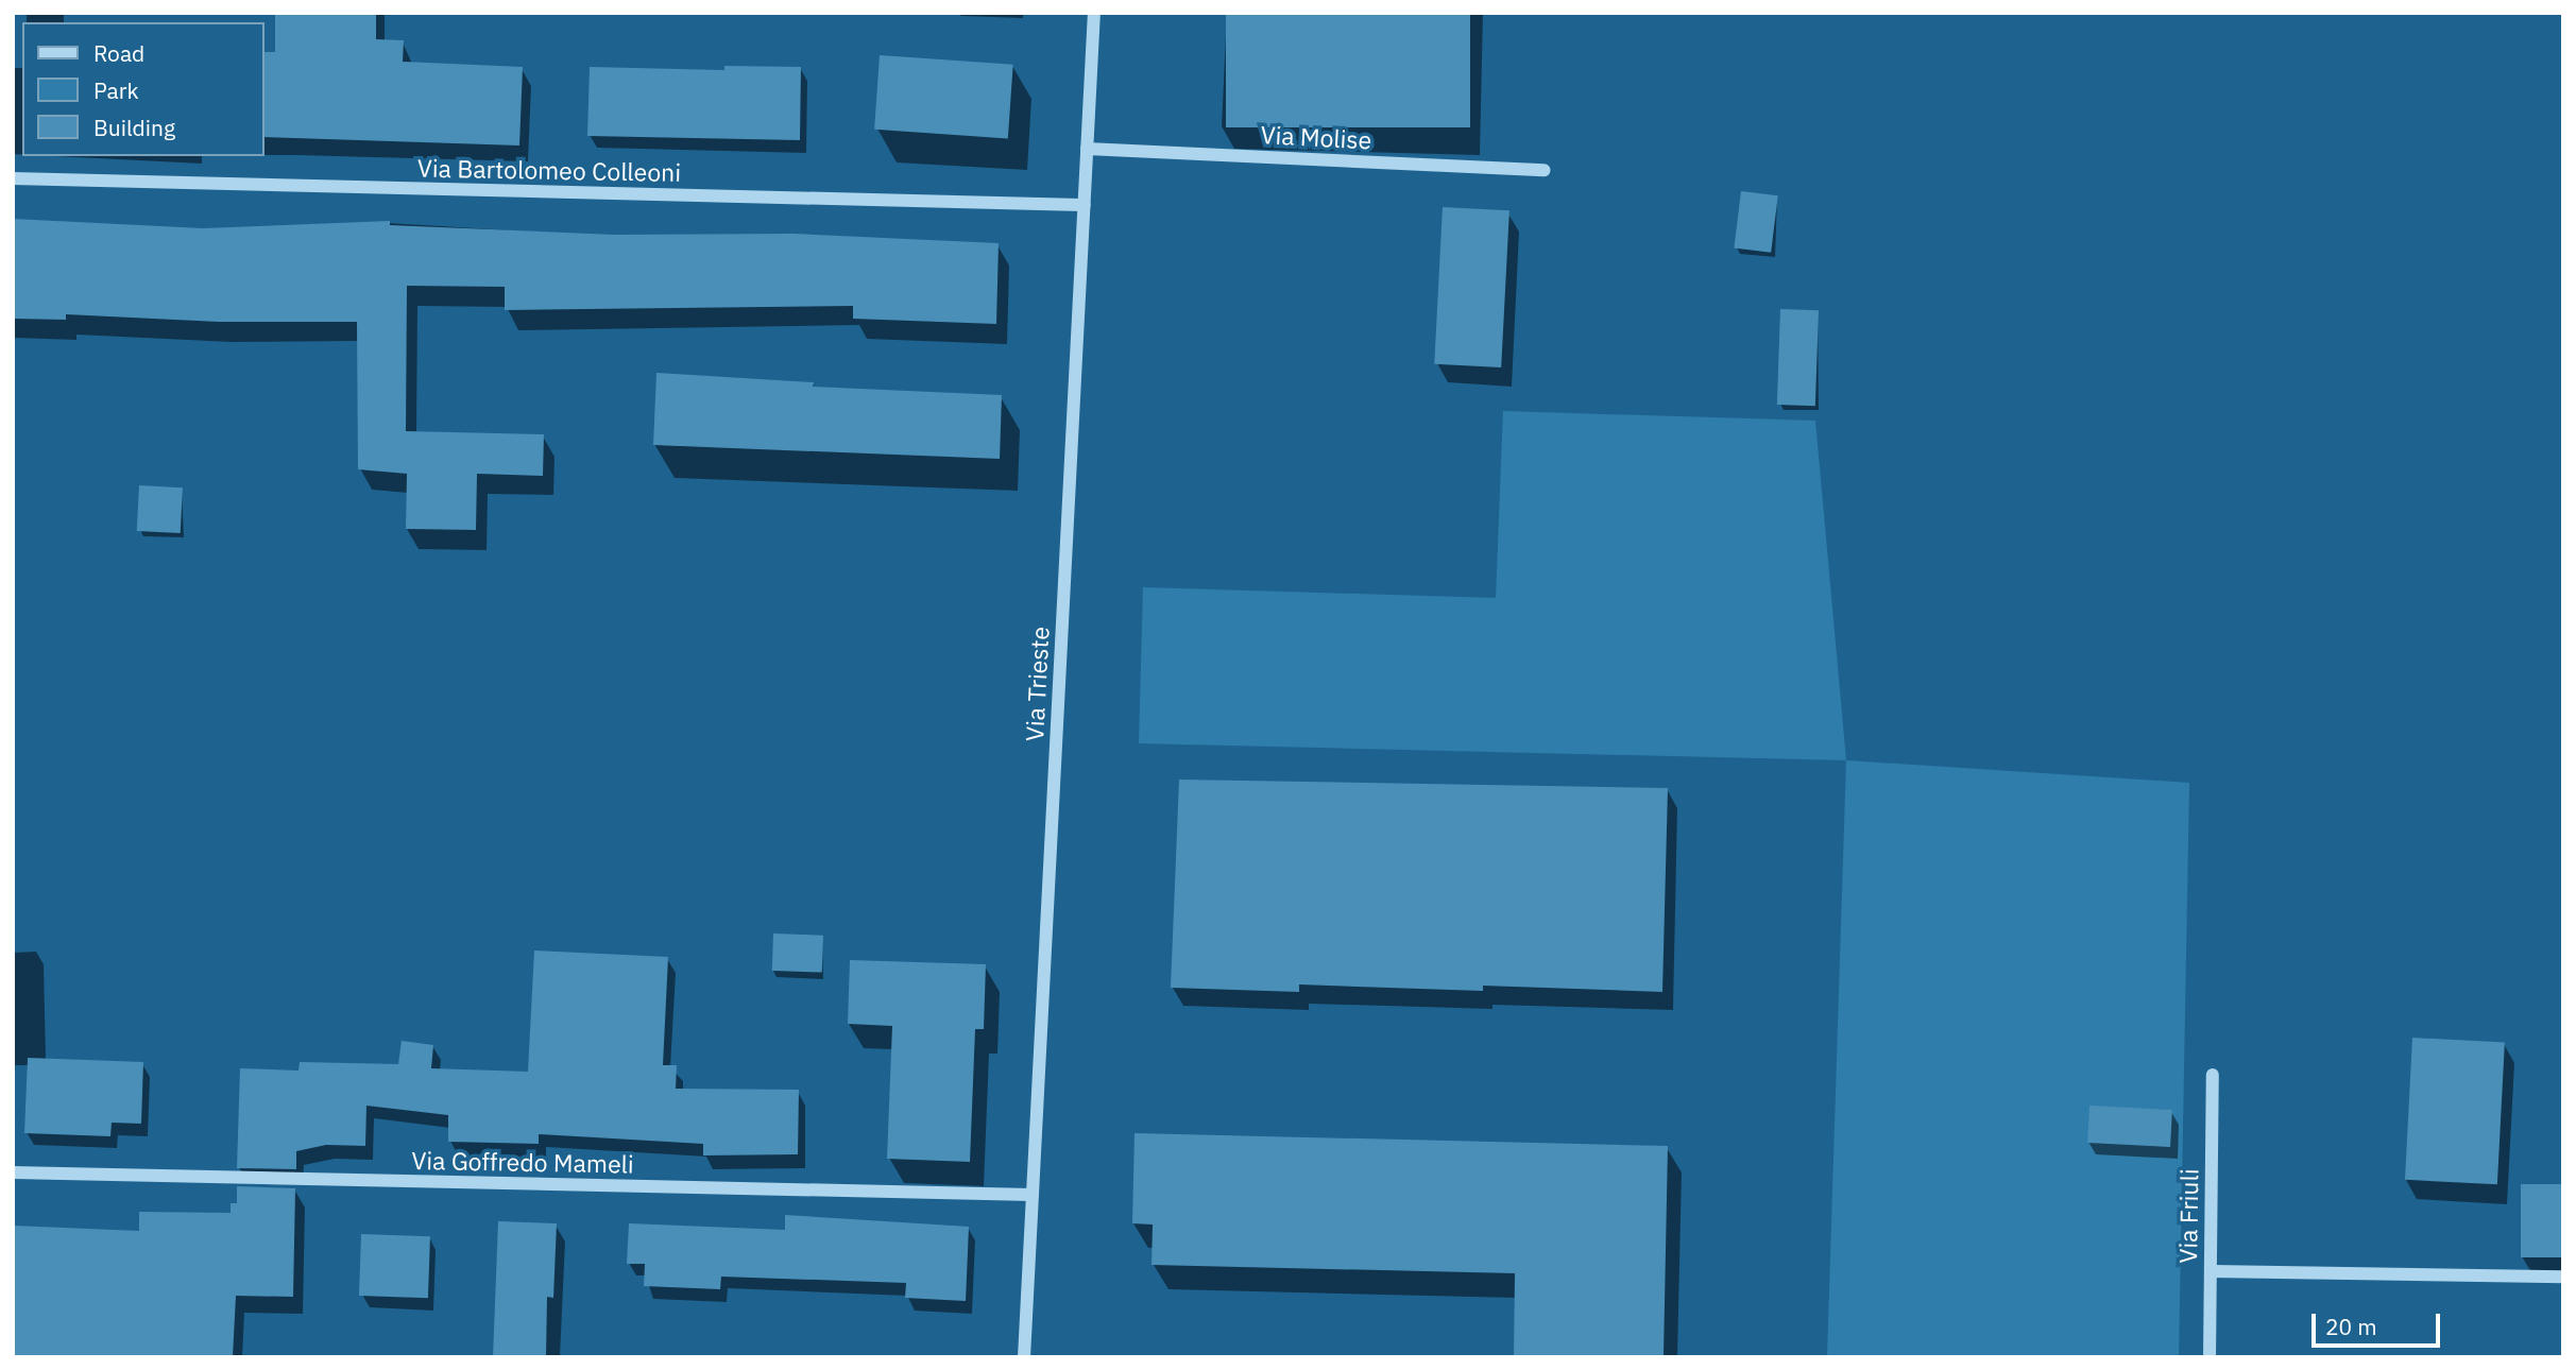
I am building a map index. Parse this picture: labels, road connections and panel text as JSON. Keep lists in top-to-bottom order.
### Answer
{
  "streets": {
    "street": [
      "Via Molise",
      "Via Bartolomeo Colleoni",
      "Via Trieste",
      "Via Goffredo Mameli",
      "Via Friuli"
    ]
  },
  "crossings": [
    ["Via Molise", "Via Trieste"],
    ["Via Bartolomeo Colleoni", "Via Trieste"],
    ["Via Trieste", "Via Goffredo Mameli"]
  ],
  "legend": ["Road", "Park", "Building"],
  "scale_bar": "20 m"
}
